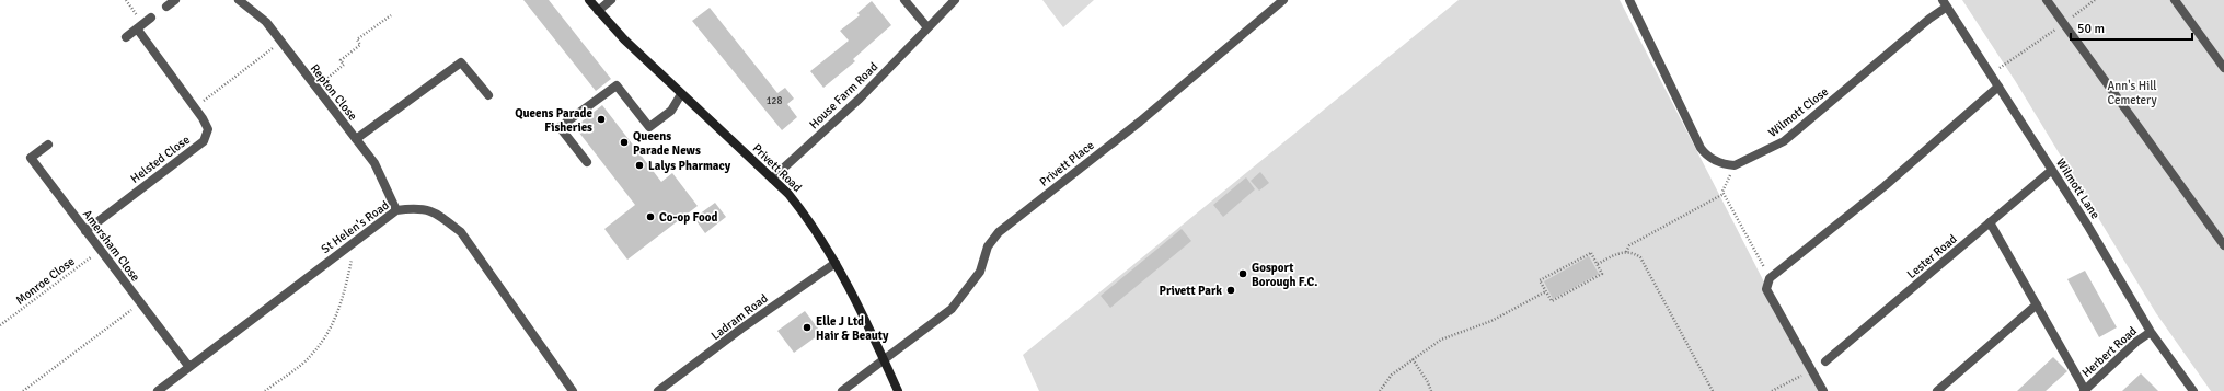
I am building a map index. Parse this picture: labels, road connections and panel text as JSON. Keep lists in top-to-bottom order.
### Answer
{
  "streets": {
    "main road": ["Privett Road"],
    "street": [
      "Repton Close",
      "House Farm Road",
      "Wilmott Close",
      "Helsted Close",
      "Privett Place",
      "Wilmott Lane",
      "St Helen's Road",
      "Amersham Close",
      "Lester Road",
      "Ladram Road",
      "Herbert Road"
    ],
    "path": ["Monroe Close"]
  },
  "crossings": [
    ["Repton Close", "St Helen's Road"],
    ["House Farm Road", "Privett Road"],
    ["Wilmott Close", "Wilmott Lane"],
    ["Helsted Close", "Amersham Close"],
    ["Privett Place", "Privett Road"],
    ["Privett Road", "Ladram Road"],
    ["Wilmott Lane", "Lester Road"],
    ["Wilmott Lane", "Herbert Road"],
    ["St Helen's Road", "Amersham Close"],
    ["Amersham Close", "Monroe Close"]
  ],
  "parks": ["Ann's Hill Cemetery"],
  "places": [
    "Queens Parade Fisheries",
    "Queens Parade News",
    "Lalys Pharmacy",
    "Co-op Food",
    "Gosport Borough F.C.",
    "Privett Park",
    "Elle J Ltd Hair & Beauty"
  ],
  "house_numbers": ["128"],
  "scale_bar": "50 m"
}
